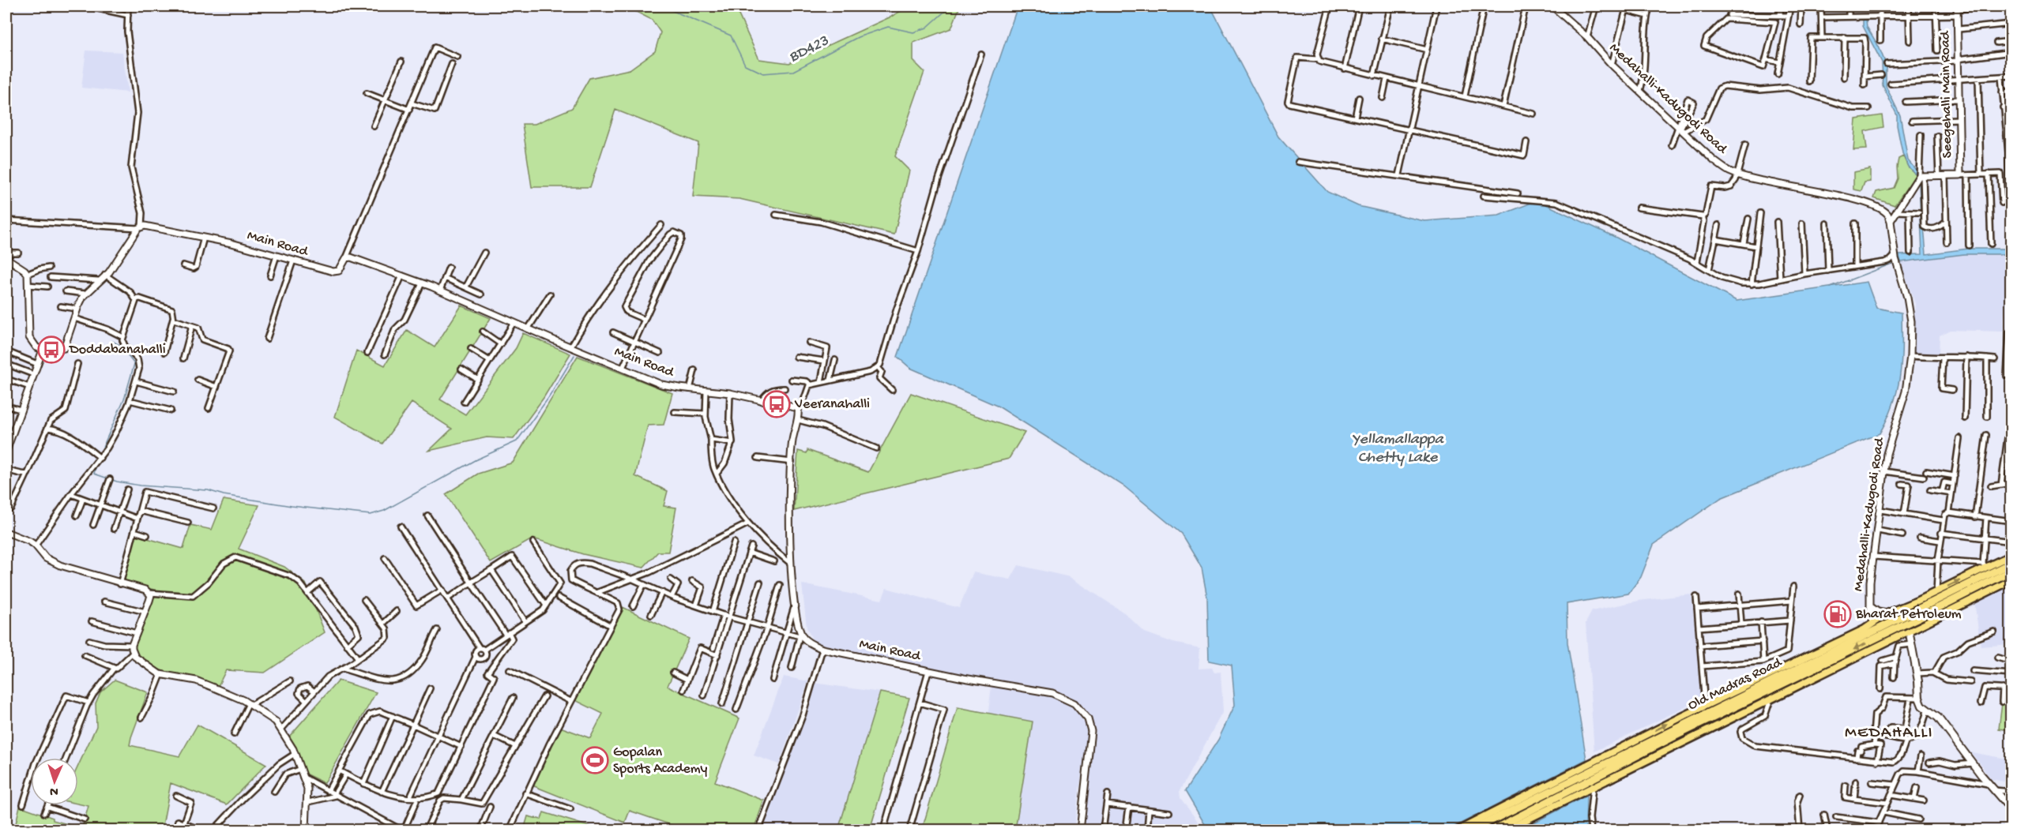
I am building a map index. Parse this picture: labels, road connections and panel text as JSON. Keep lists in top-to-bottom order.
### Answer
{
  "streets": {
    "highway": ["Old Madras Road"],
    "street": ["Seegehalli Main Road", "Medahalli-Kadugodi Road", "Main Road"]
  },
  "districts": ["MEDAHALLI"],
  "water": ["BD423", "Yellamallappa Chetty Lake"],
  "places": {
    "bus stop": ["Doddabanahalli", "Veeranahalli"],
    "fuel station": ["Bharat Petroleum"],
    "sports": ["Gopalan Sports Academy"]
  },
  "north": "bottom"
}
